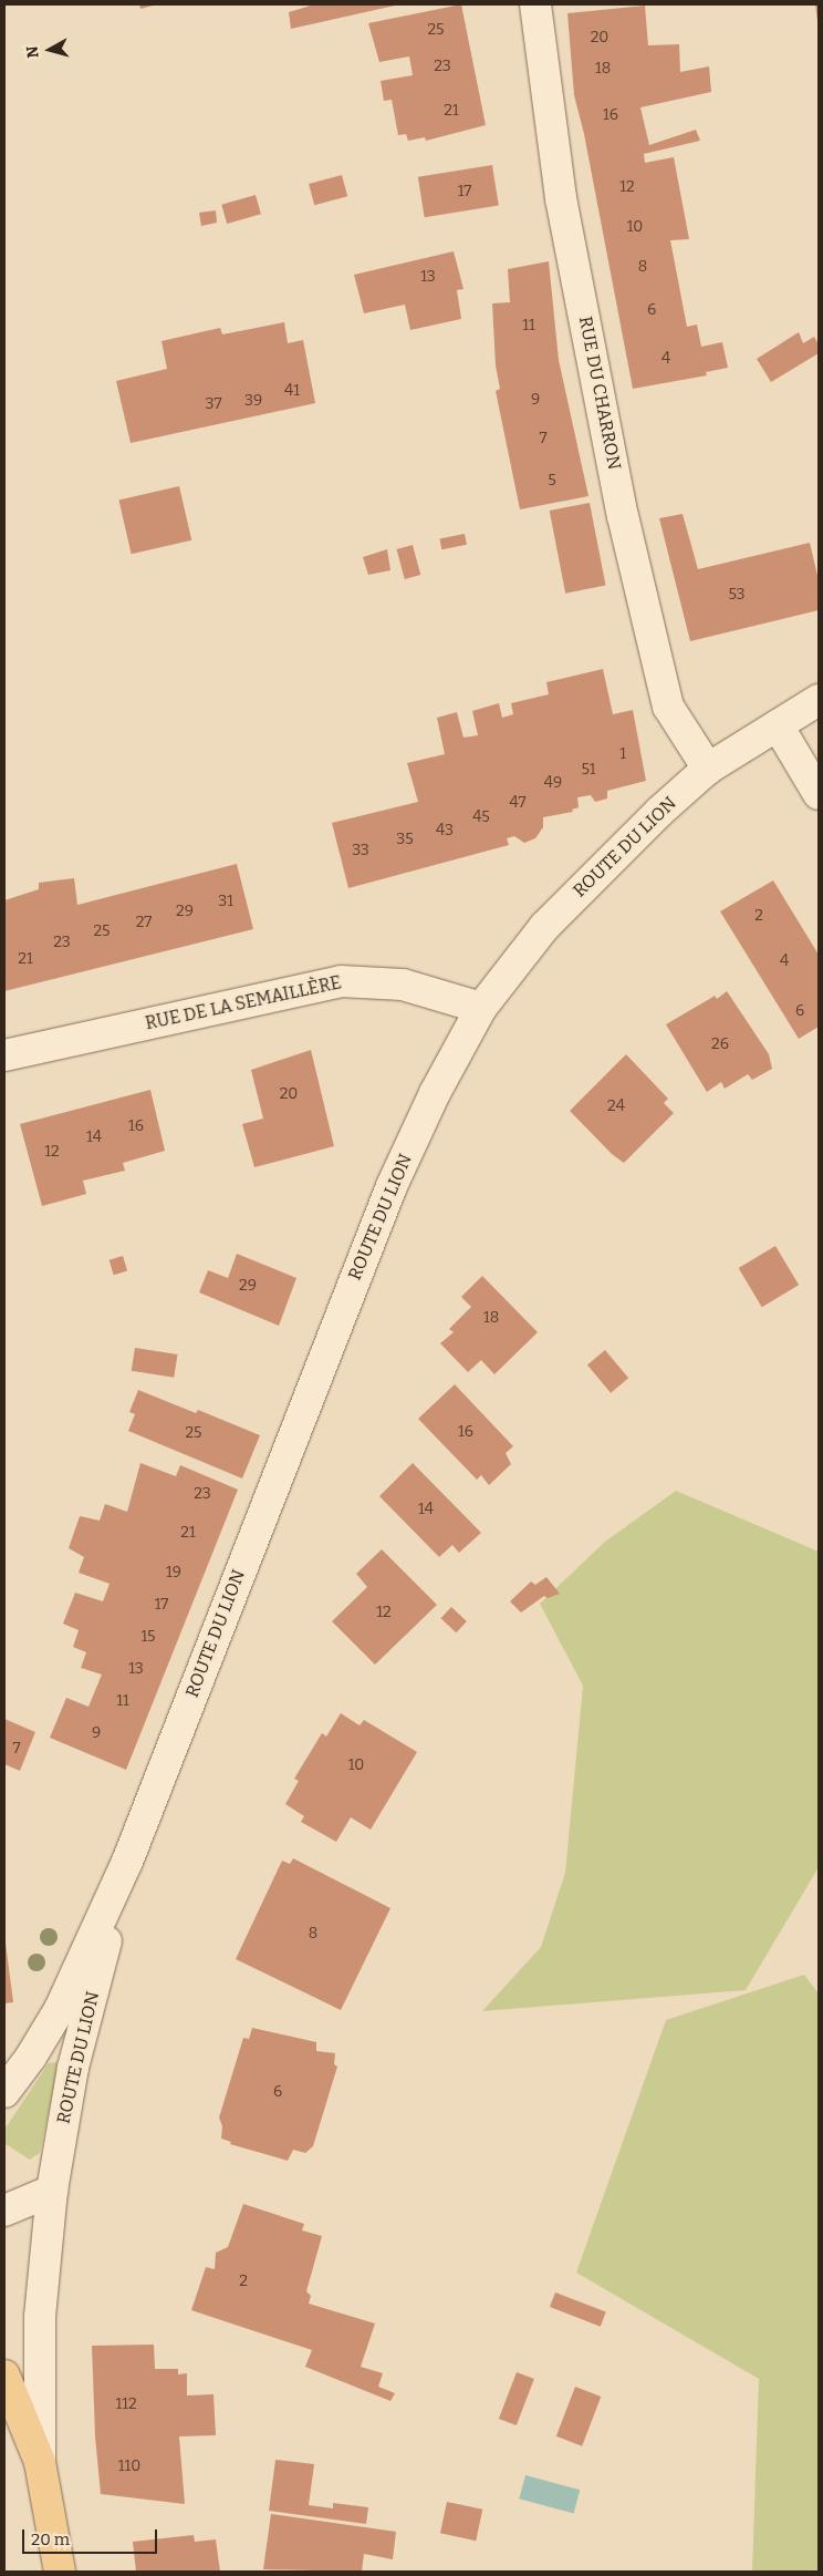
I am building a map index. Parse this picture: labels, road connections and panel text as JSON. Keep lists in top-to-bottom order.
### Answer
{
  "streets": {
    "street": ["RUE DU CHARRON", "ROUTE DU LION", "RUE DE LA SEMAILLÈRE"]
  },
  "crossings": [
    ["RUE DU CHARRON", "ROUTE DU LION"],
    ["ROUTE DU LION", "RUE DE LA SEMAILLÈRE"]
  ],
  "house_numbers": [
    "25",
    "20",
    "23",
    "18",
    "21",
    "16",
    "12",
    "17",
    "10",
    "8",
    "13",
    "6",
    "11",
    "4",
    "41",
    "9",
    "39",
    "37",
    "7",
    "5",
    "53",
    "1",
    "51",
    "49",
    "47",
    "45",
    "43",
    "35",
    "33",
    "31",
    "29",
    "2",
    "27",
    "25",
    "23",
    "21",
    "4",
    "6",
    "26",
    "20",
    "24",
    "16",
    "14",
    "12",
    "29",
    "18",
    "16",
    "25",
    "23",
    "14",
    "21",
    "19",
    "17",
    "12",
    "15",
    "13",
    "11",
    "9",
    "7",
    "10",
    "8",
    "6",
    "2",
    "112",
    "110"
  ],
  "scale_bar": "20 m",
  "north": "left"
}
